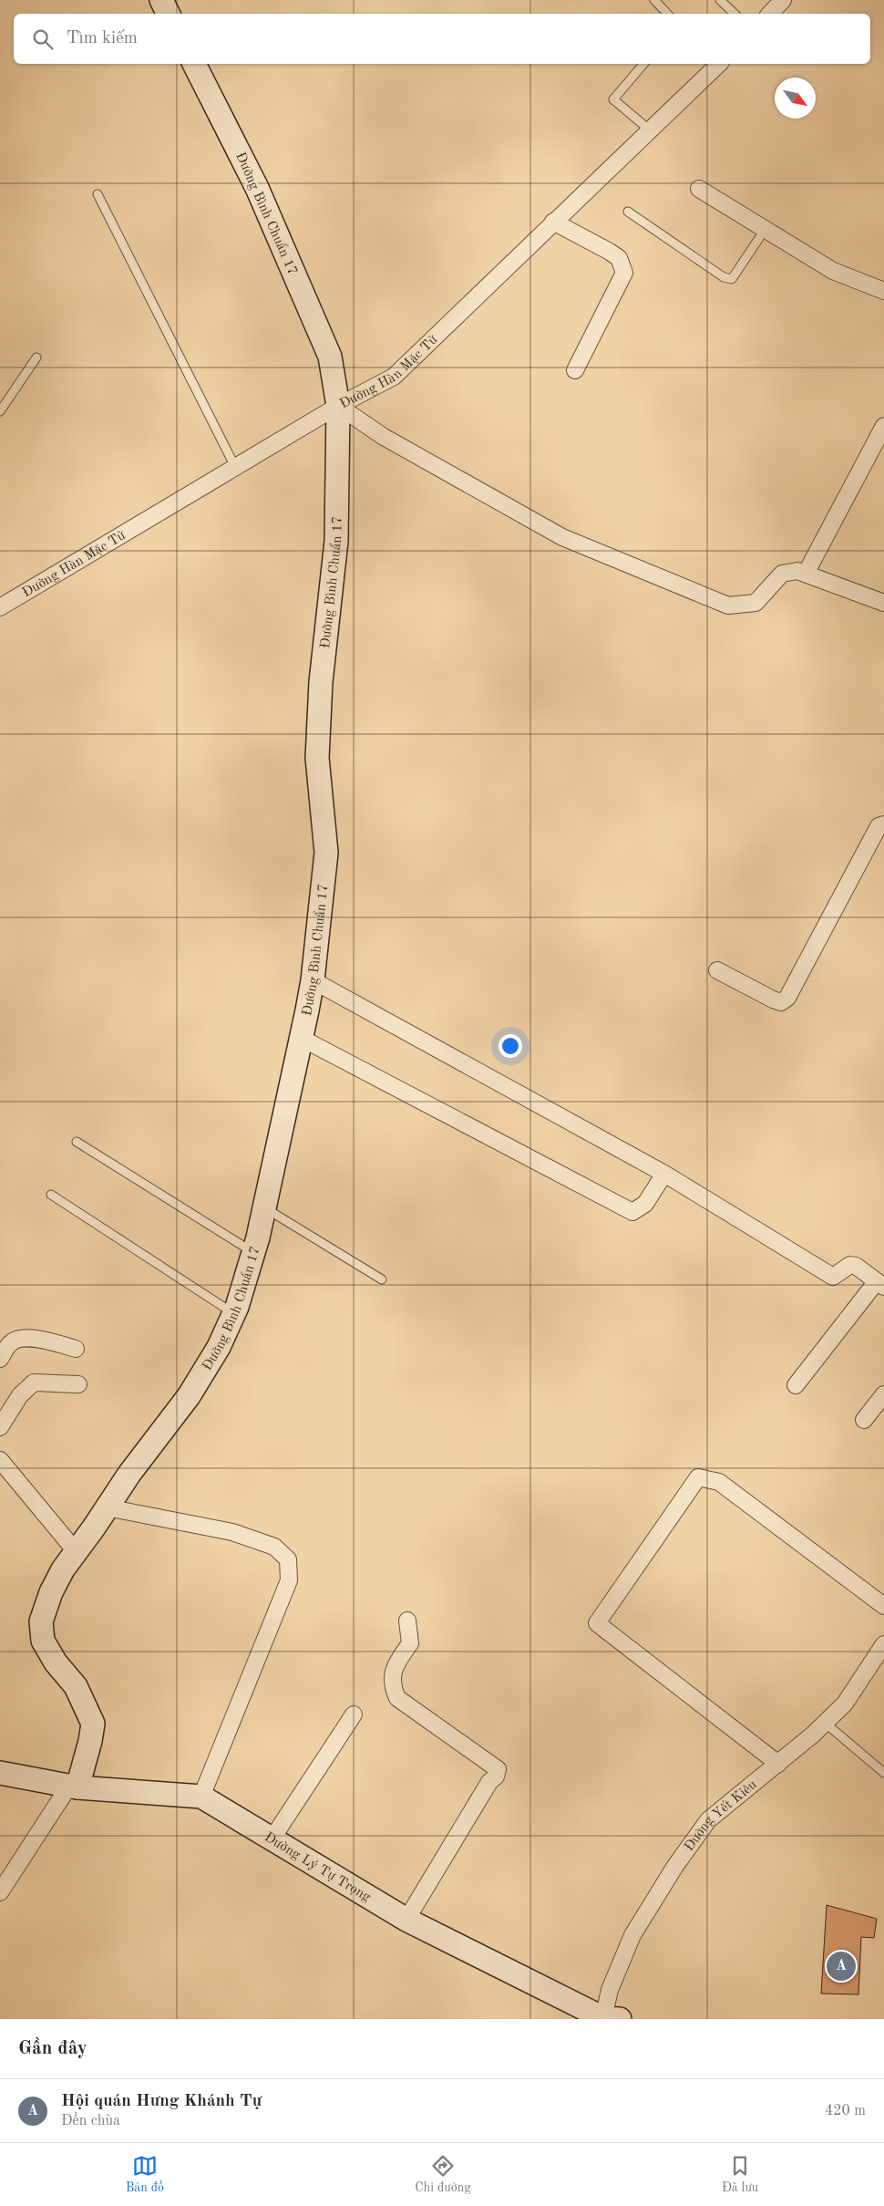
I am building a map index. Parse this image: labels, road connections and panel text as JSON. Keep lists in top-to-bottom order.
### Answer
{
  "streets": {
    "street": [
      "Đường Bình Chuẩn 17",
      "Đường Hàn Mặc Tử",
      "Đường Yết Kiêu",
      "Đường Lý Tự Trọng"
    ]
  },
  "crossings": [
    ["Đường Bình Chuẩn 17", "Đường Hàn Mặc Tử"],
    ["Đường Bình Chuẩn 17", "Đường Lý Tự Trọng"],
    ["Đường Yết Kiêu", "Đường Lý Tự Trọng"]
  ],
  "north": "bottom right",
  "page": {
    "search": "Tìm kiếm",
    "pins": "A",
    "heading": "Gần đây",
    "list": [
      {
        "mark": "A",
        "name": "Hội quán Hưng Khánh Tự",
        "note": "Đền chùa",
        "value": "420 m"
      }
    ],
    "nav": ["Bản đồ", "Chỉ đường", "Đã lưu"]
  }
}
